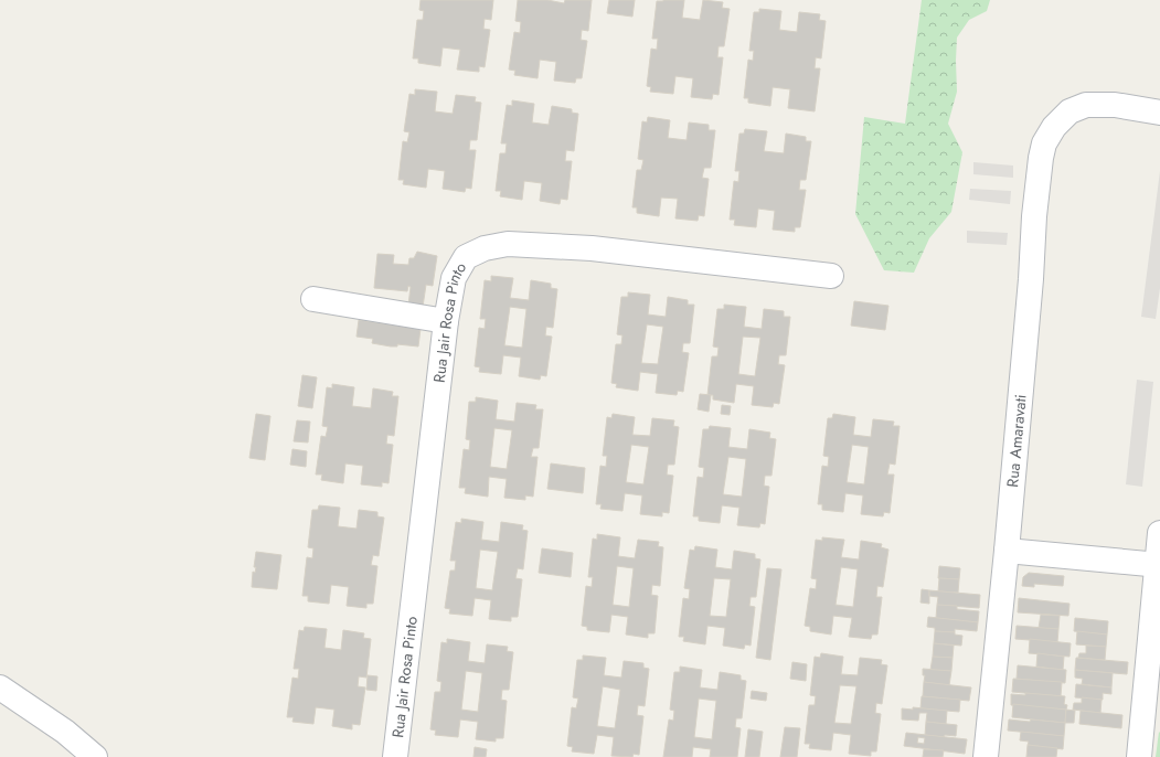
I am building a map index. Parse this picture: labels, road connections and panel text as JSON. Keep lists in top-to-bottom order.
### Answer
{
  "streets": {
    "street": ["Rua Jair Rosa Pinto", "Rua Amaravati"]
  }
}
